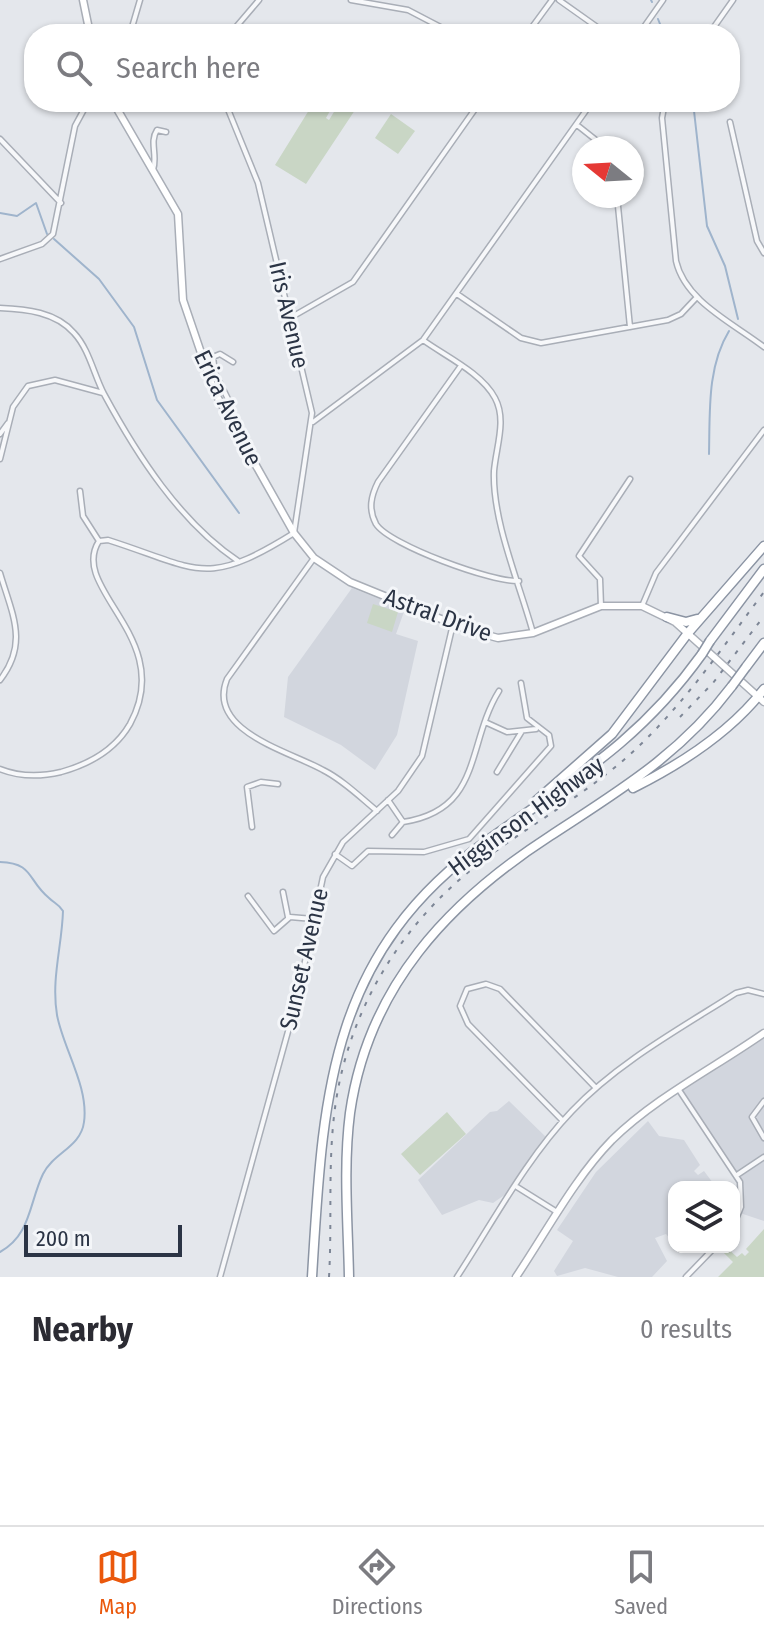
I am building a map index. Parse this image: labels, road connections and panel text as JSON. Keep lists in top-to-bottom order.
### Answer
{
  "streets": {
    "highway": ["Higginson Highway"],
    "street": [
      "Iris Avenue",
      "Erica Avenue",
      "Astral Drive",
      "Sunset Avenue"
    ]
  },
  "crossings": [
    ["Iris Avenue", "Erica Avenue"],
    ["Iris Avenue", "Astral Drive"],
    ["Erica Avenue", "Astral Drive"],
    ["Astral Drive", "Sunset Avenue"]
  ],
  "scale_bar": "200 m",
  "north": "left",
  "page": {
    "search": "Search here",
    "scale": "200 m",
    "heading": ["Nearby", "0 results"],
    "nav": ["Map", "Directions", "Saved"]
  }
}
